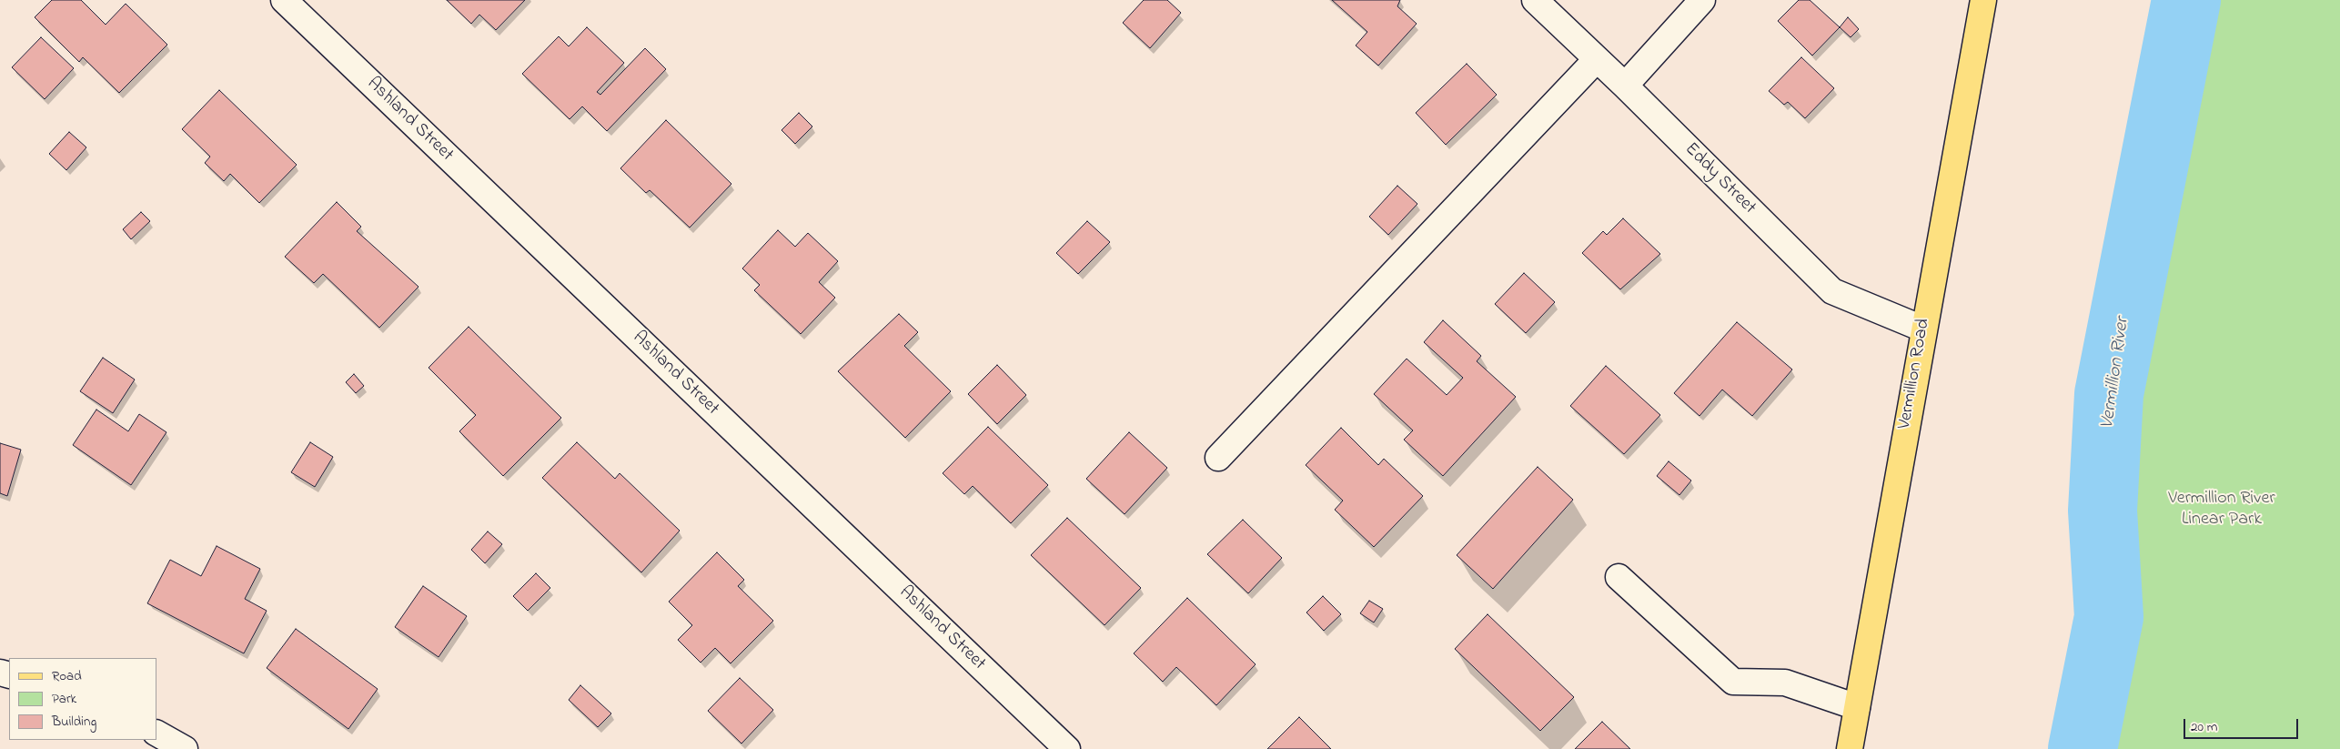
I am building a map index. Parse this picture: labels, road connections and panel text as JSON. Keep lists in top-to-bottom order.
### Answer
{
  "streets": {
    "main road": ["Vermillion Road"],
    "street": ["Ashland Street", "Eddy Street"]
  },
  "crossings": [
    ["Eddy Street", "Vermillion Road"]
  ],
  "water": ["Vermillion River"],
  "parks": ["Vermillion River Linear Park"],
  "legend": ["Road", "Park", "Building"],
  "scale_bar": "20 m"
}
